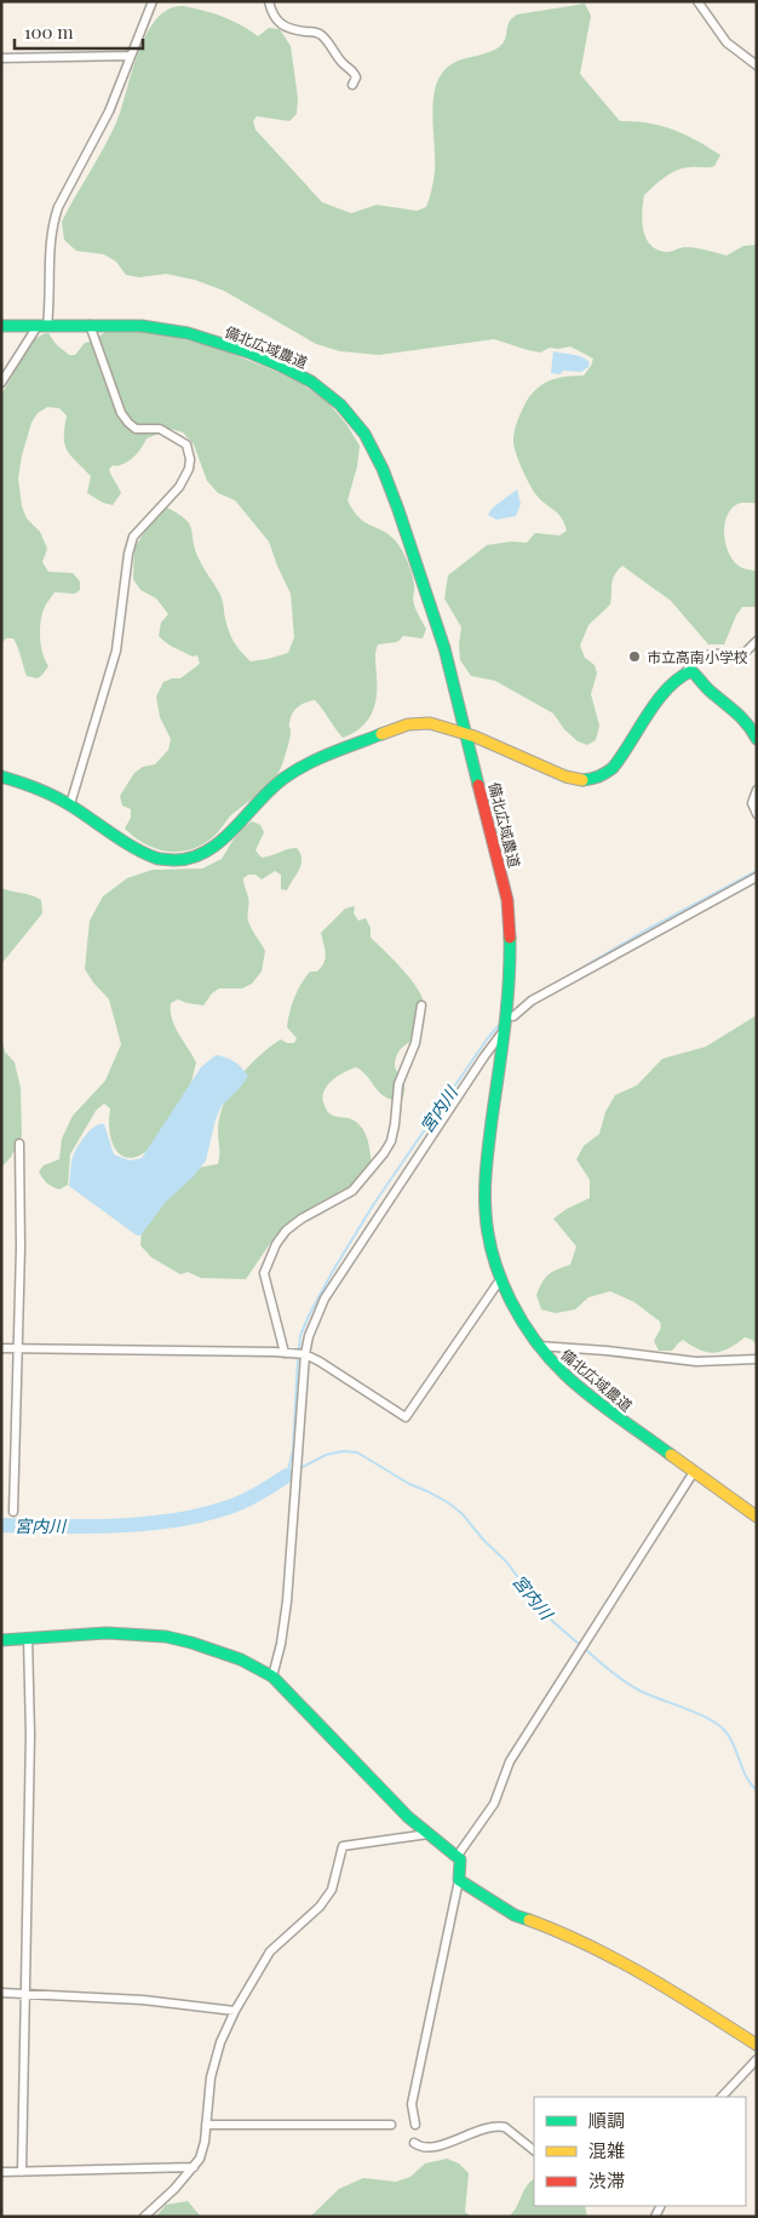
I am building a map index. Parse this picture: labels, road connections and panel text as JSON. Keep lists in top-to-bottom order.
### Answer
{
  "streets": {
    "street": ["備北広域農道"]
  },
  "water": ["宮内川"],
  "places": ["市立高南小学校"],
  "legend": ["順調", "混雑", "渋滞"],
  "scale_bar": "100 m"
}
